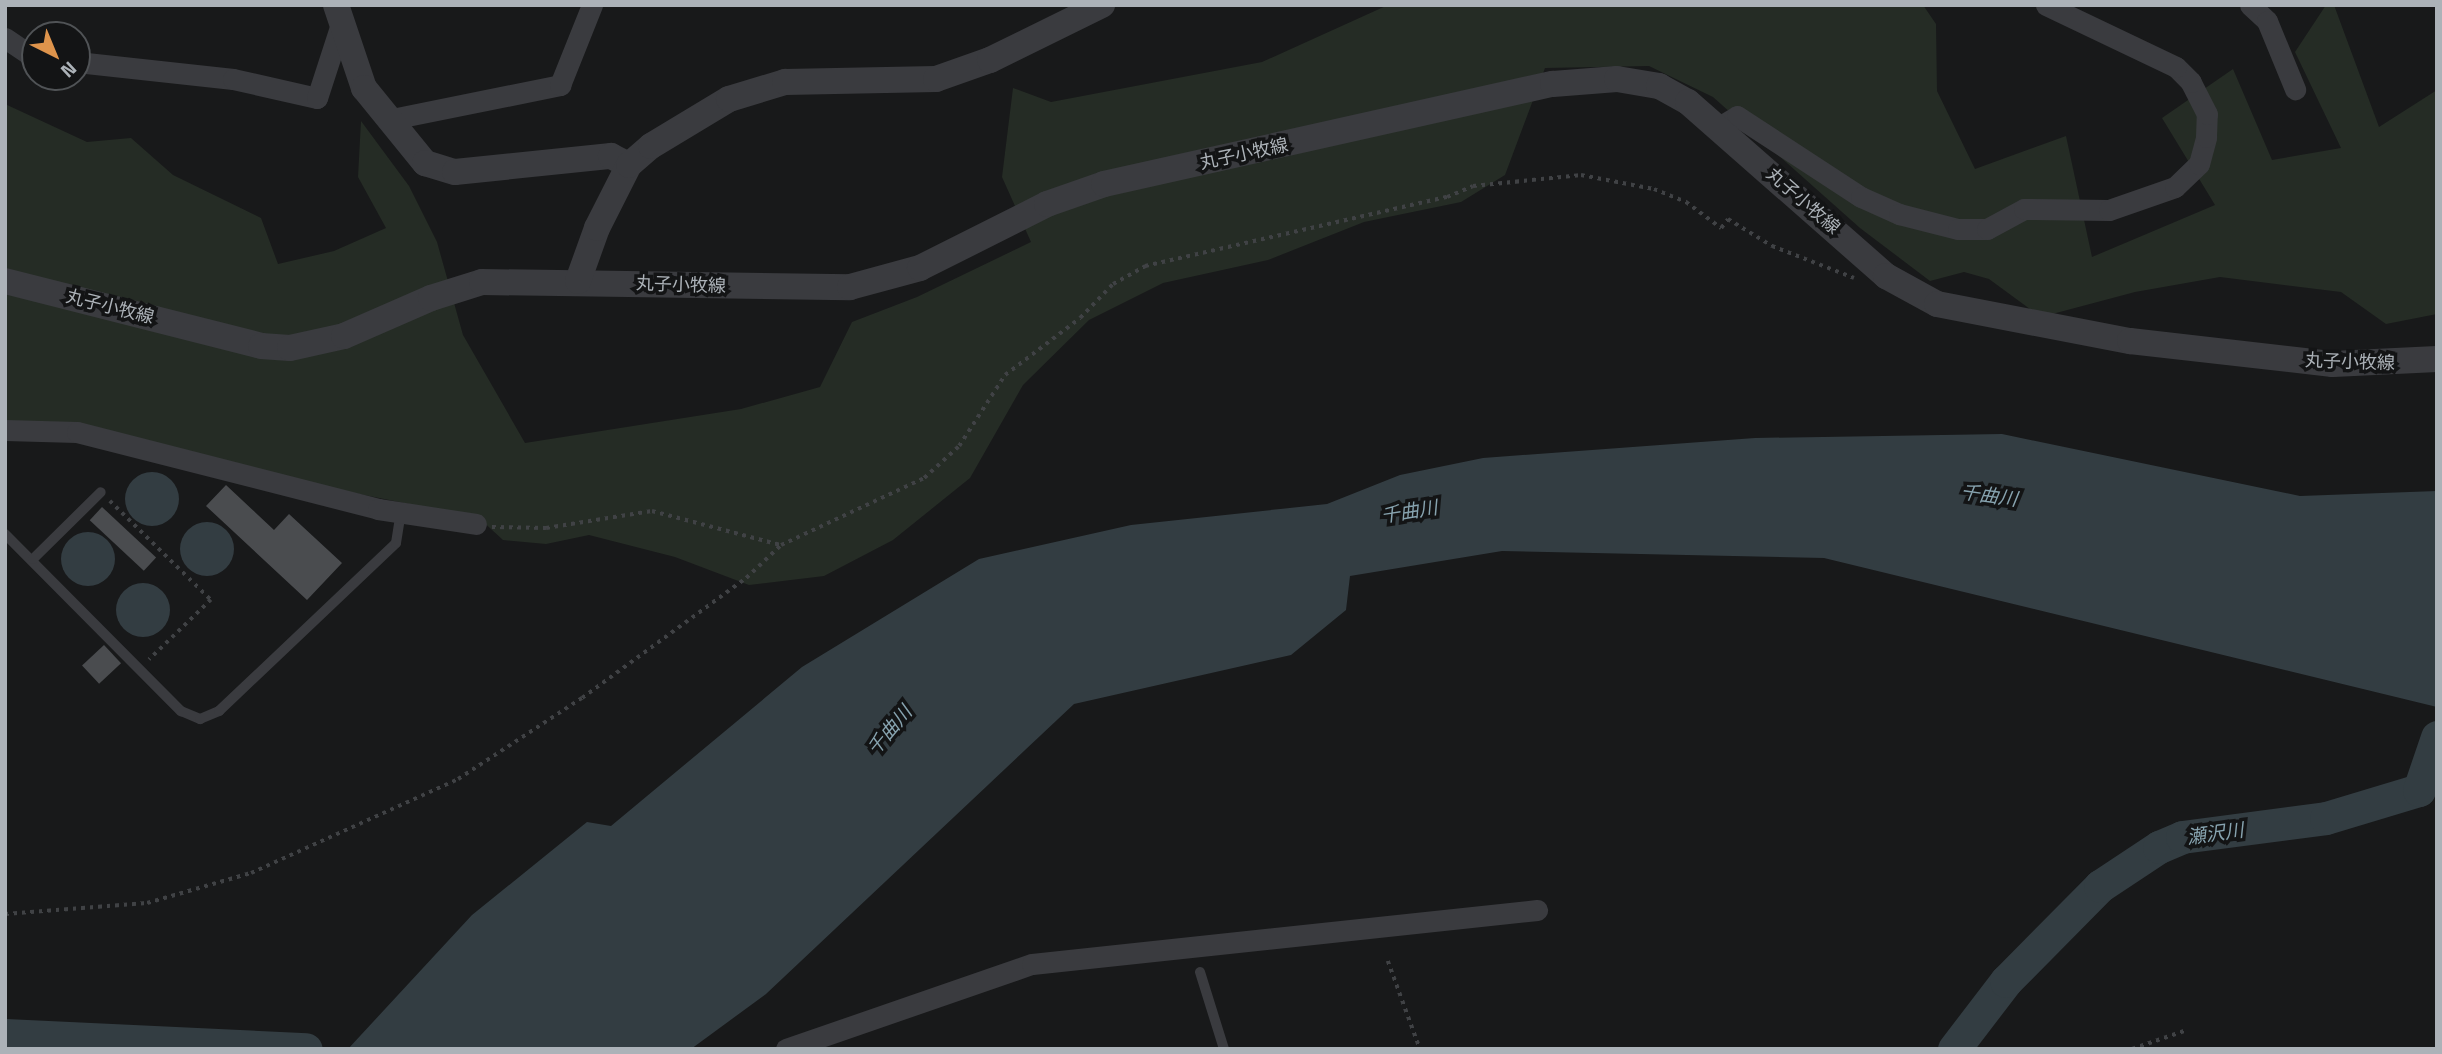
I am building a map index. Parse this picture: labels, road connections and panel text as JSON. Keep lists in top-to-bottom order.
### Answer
{
  "streets": {
    "street": ["丸子小牧線"]
  },
  "water": ["千曲川", "瀬沢川"],
  "north": "bottom right"
}
